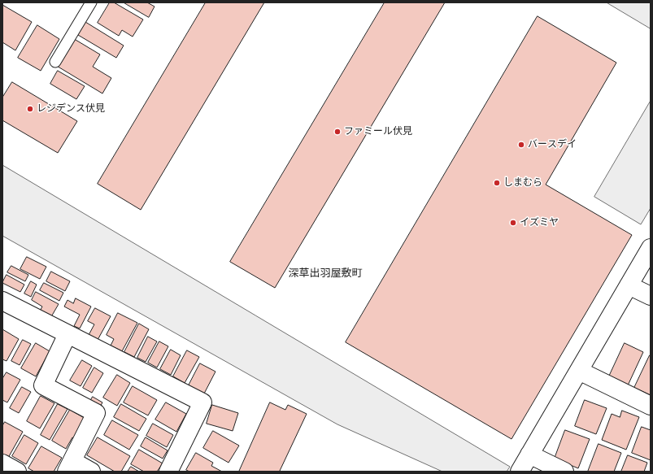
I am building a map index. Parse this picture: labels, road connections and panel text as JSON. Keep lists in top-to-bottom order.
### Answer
{
  "districts": ["深草出羽屋敷町"],
  "places": [
    "レジデンス伏見",
    "ファミール伏見",
    "バースデイ",
    "しまむら",
    "イズミヤ"
  ]
}
